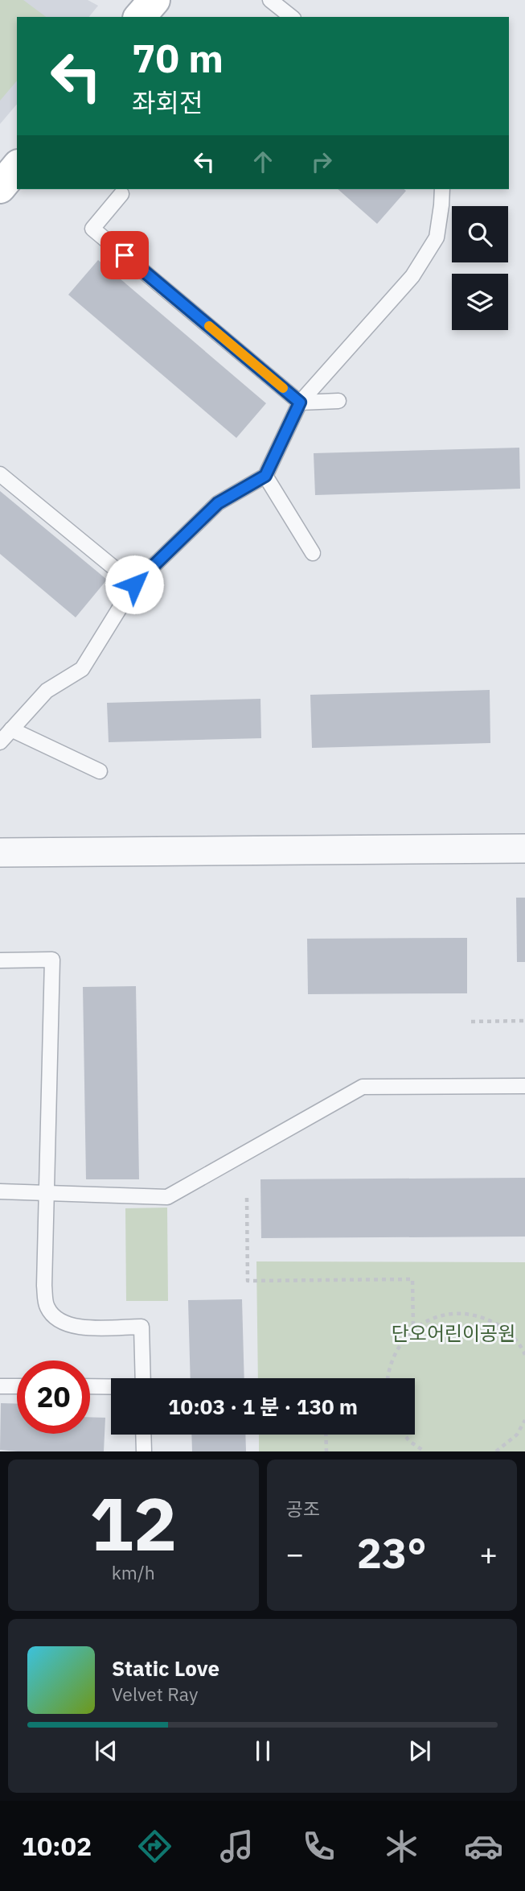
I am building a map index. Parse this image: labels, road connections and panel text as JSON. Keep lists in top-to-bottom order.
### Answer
{
  "parks": ["단오어린이공원"],
  "page": {
    "turn": ["70 m", "좌회전"],
    "limit": "20",
    "trip": "10:03 · 1 분 · 130 m",
    "tile": [
      ["12", "km/h"],
      "공조"
    ],
    "heat": ["−", "23°", "+"],
    "song": ["Static Love", "Velvet Ray"],
    "tabs": "10:02"
  }
}
